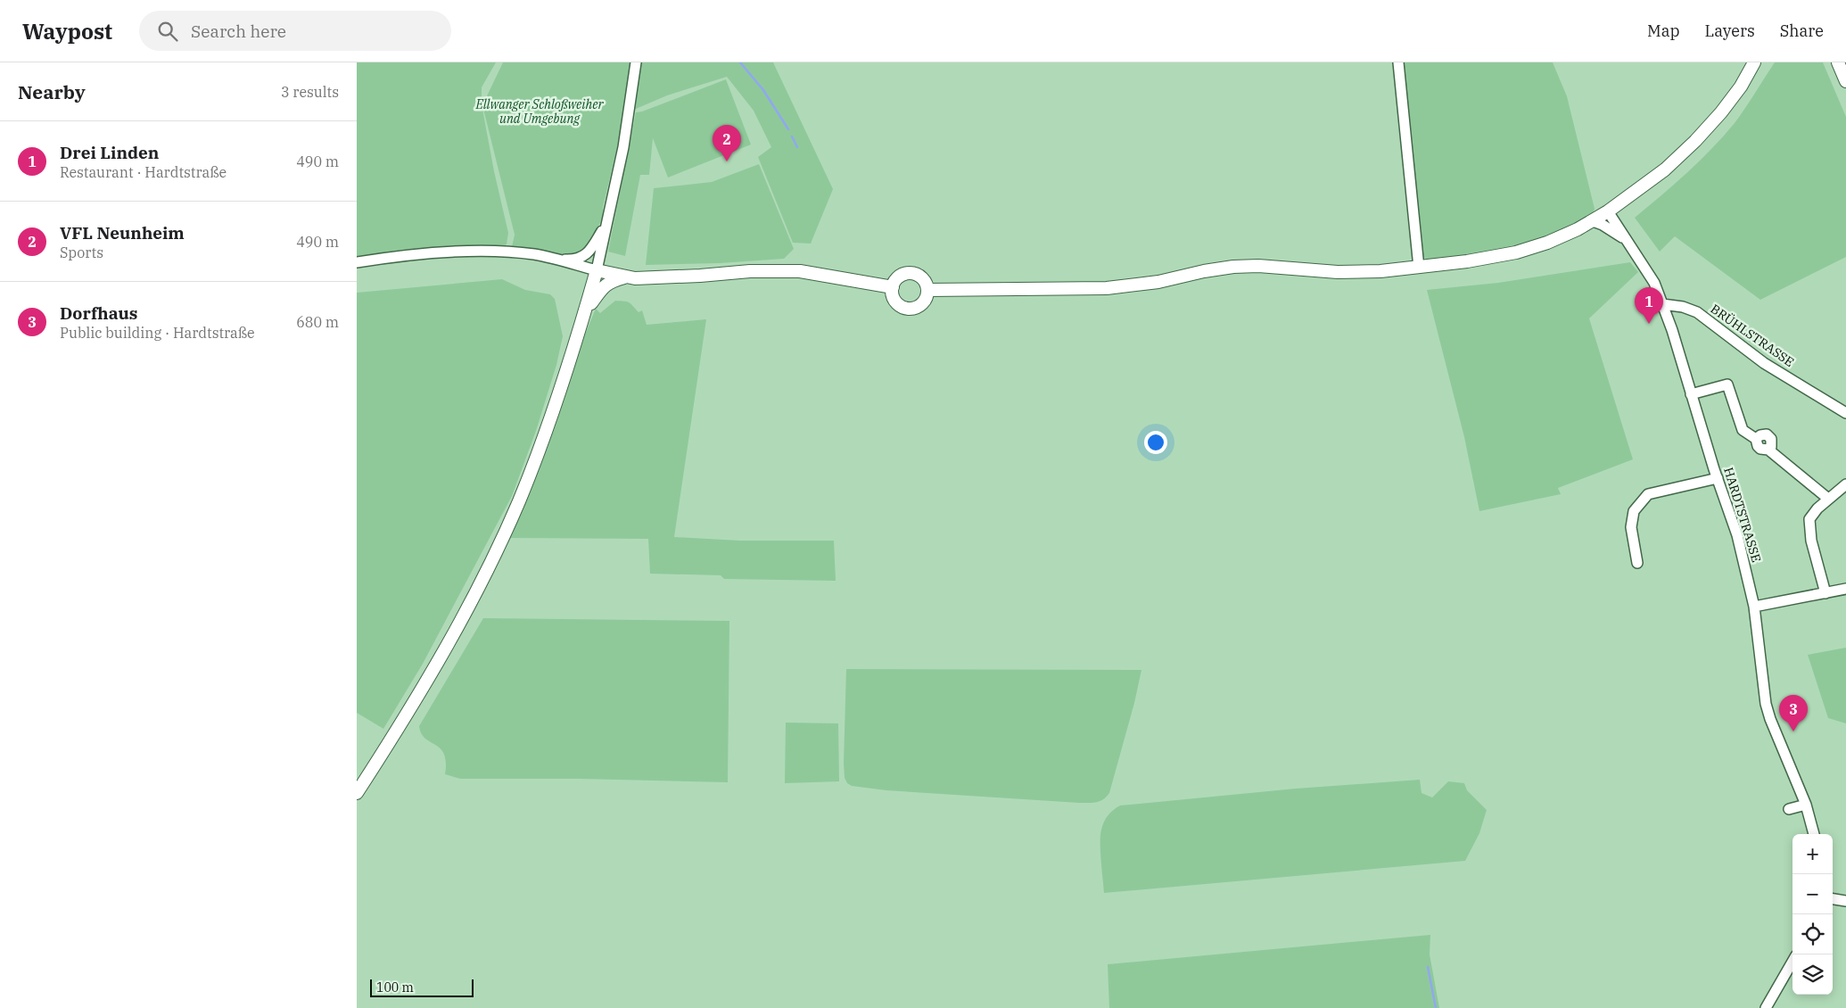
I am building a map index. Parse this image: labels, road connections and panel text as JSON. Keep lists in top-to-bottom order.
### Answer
{
  "streets": {
    "street": ["BRÜHLSTRASSE", "HARDTSTRASSE"]
  },
  "crossings": [
    ["BRÜHLSTRASSE", "HARDTSTRASSE"]
  ],
  "parks": ["Ellwanger Schloßweiher und Umgebung"],
  "scale_bar": "100 m",
  "page": {
    "header": "Waypost",
    "search": "Search here",
    "nav": ["Map", "Layers", "Share"],
    "heading": ["Nearby", "3 results"],
    "list": [
      {
        "mark": "1",
        "name": "Drei Linden",
        "note": "Restaurant · Hardtstraße",
        "value": "490 m"
      },
      {
        "mark": "2",
        "name": "VFL Neunheim",
        "note": "Sports",
        "value": "490 m"
      },
      {
        "mark": "3",
        "name": "Dorfhaus",
        "note": "Public building · Hardtstraße",
        "value": "680 m"
      }
    ],
    "pins": ["2", "1", "3"],
    "map_buttons": ["+", "−"],
    "scale": "100 m"
  }
}
